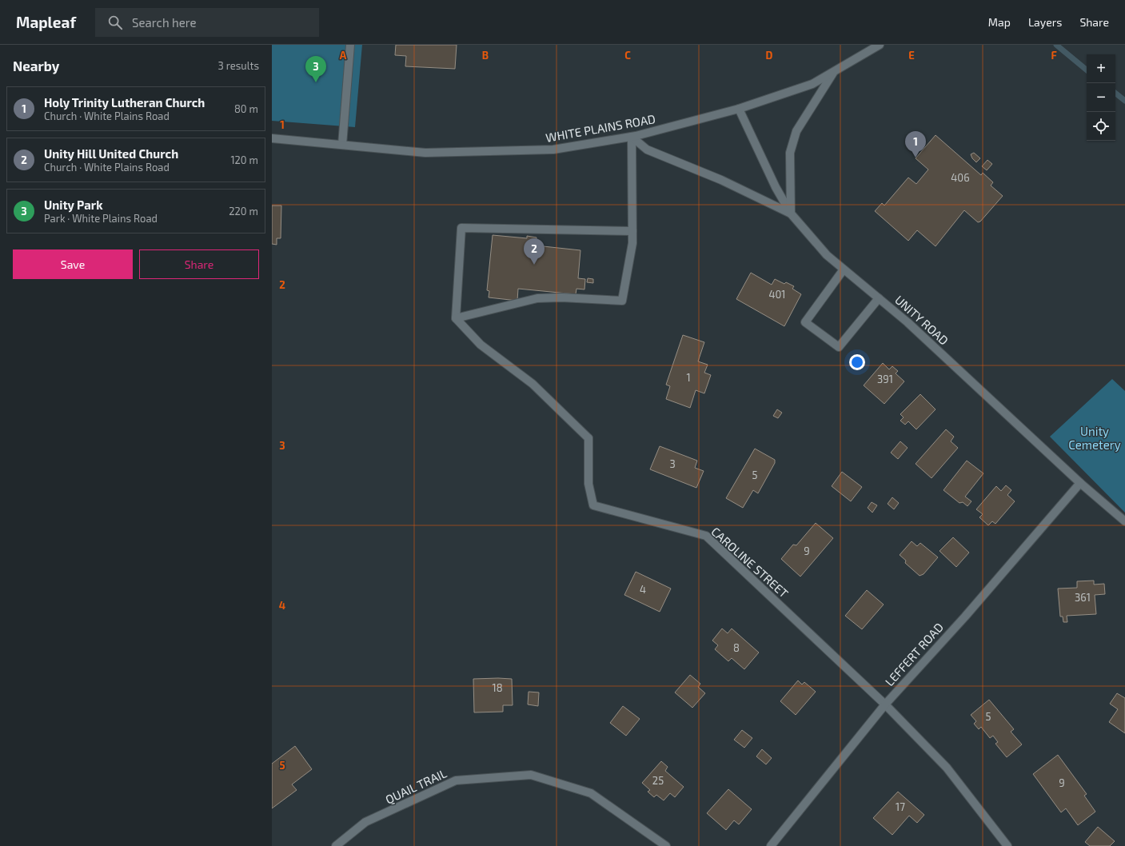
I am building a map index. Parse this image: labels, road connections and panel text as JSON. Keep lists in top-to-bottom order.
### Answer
{
  "streets": {
    "main road": [
      "WHITE PLAINS ROAD",
      "UNITY ROAD",
      "CAROLINE STREET",
      "LEFFERT ROAD",
      "QUAIL TRAIL"
    ]
  },
  "crossings": [
    ["WHITE PLAINS ROAD", "UNITY ROAD"],
    ["UNITY ROAD", "LEFFERT ROAD"],
    ["CAROLINE STREET", "LEFFERT ROAD"]
  ],
  "parks": ["Unity Cemetery"],
  "house_numbers": [
    "406",
    "401",
    "1",
    "391",
    "3",
    "5",
    "9",
    "4",
    "361",
    "8",
    "18",
    "5",
    "25",
    "9",
    "17"
  ],
  "page": {
    "header": "Mapleaf",
    "search": "Search here",
    "nav": ["Map", "Layers", "Share"],
    "heading": ["Nearby", "3 results"],
    "map_buttons": ["+", "−"],
    "pins": ["3", "1", "2"],
    "list": [
      {
        "mark": "1",
        "name": "Holy Trinity Lutheran Church",
        "note": "Church · White Plains Road",
        "value": "80 m"
      },
      {
        "mark": "2",
        "name": "Unity Hill United Church",
        "note": "Church · White Plains Road",
        "value": "120 m"
      },
      {
        "mark": "3",
        "name": "Unity Park",
        "note": "Park · White Plains Road",
        "value": "220 m"
      }
    ],
    "buttons": ["Save", "Share"]
  },
  "grid": {
    "columns": [
      "A",
      "B",
      "C",
      "D",
      "E",
      "F"
    ],
    "rows": [
      "1",
      "2",
      "3",
      "4",
      "5"
    ]
  }
}
